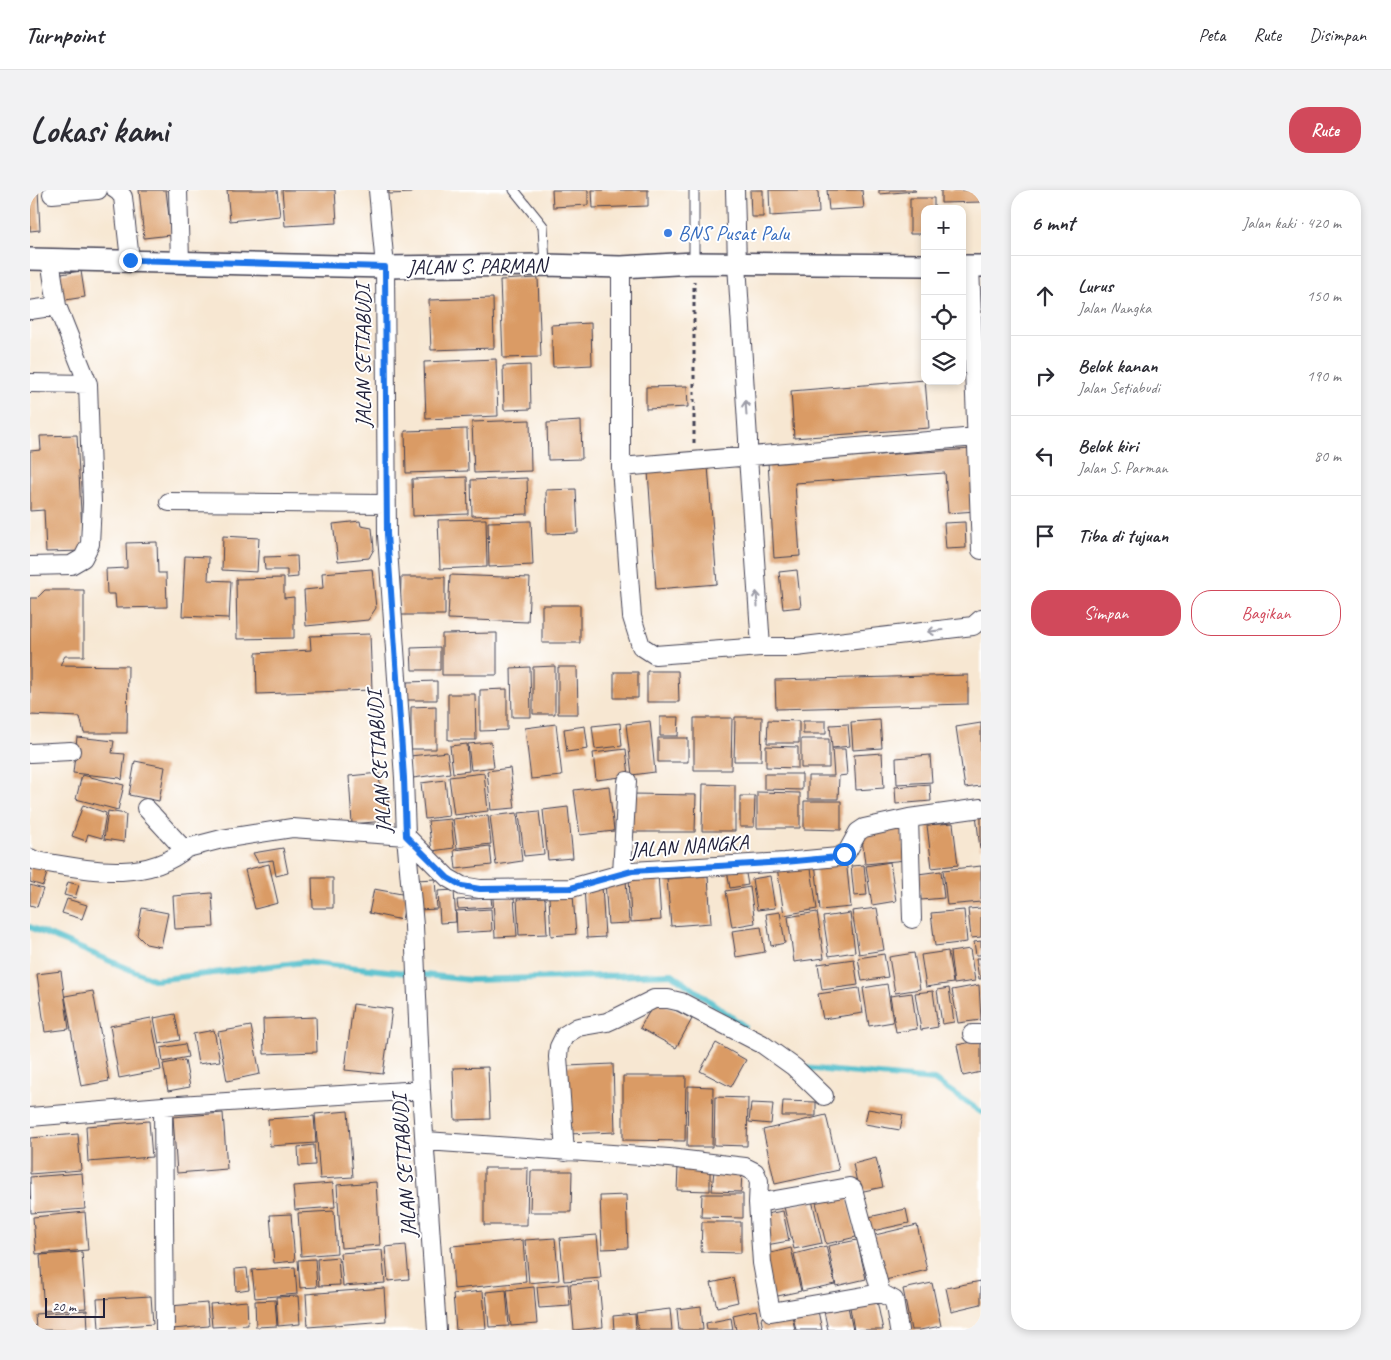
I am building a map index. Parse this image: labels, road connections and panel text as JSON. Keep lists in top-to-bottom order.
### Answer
{
  "streets": {
    "street": ["JALAN S. PARMAN", "JALAN SETIABUDI", "JALAN NANGKA"]
  },
  "crossings": [
    ["JALAN S. PARMAN", "JALAN SETIABUDI"],
    ["JALAN SETIABUDI", "JALAN NANGKA"]
  ],
  "places": ["BNS Pusat Palu"],
  "scale_bar": "20 m",
  "page": {
    "header": "Turnpoint",
    "nav": ["Peta", "Rute", "Disimpan"],
    "buttons": [
      "Rute",
      ["Simpan", "Bagikan"]
    ],
    "title": "Lokasi kami",
    "heading": ["6 mnt", "Jalan kaki · 420 m"],
    "map_buttons": ["+", "−"],
    "list": [
      ["Lurus", "Jalan Nangka", "150 m"],
      ["Belok kanan", "Jalan Setiabudi", "190 m"],
      ["Belok kiri", "Jalan S. Parman", "80 m"],
      "Tiba di tujuan"
    ],
    "scale": "20 m"
  }
}
